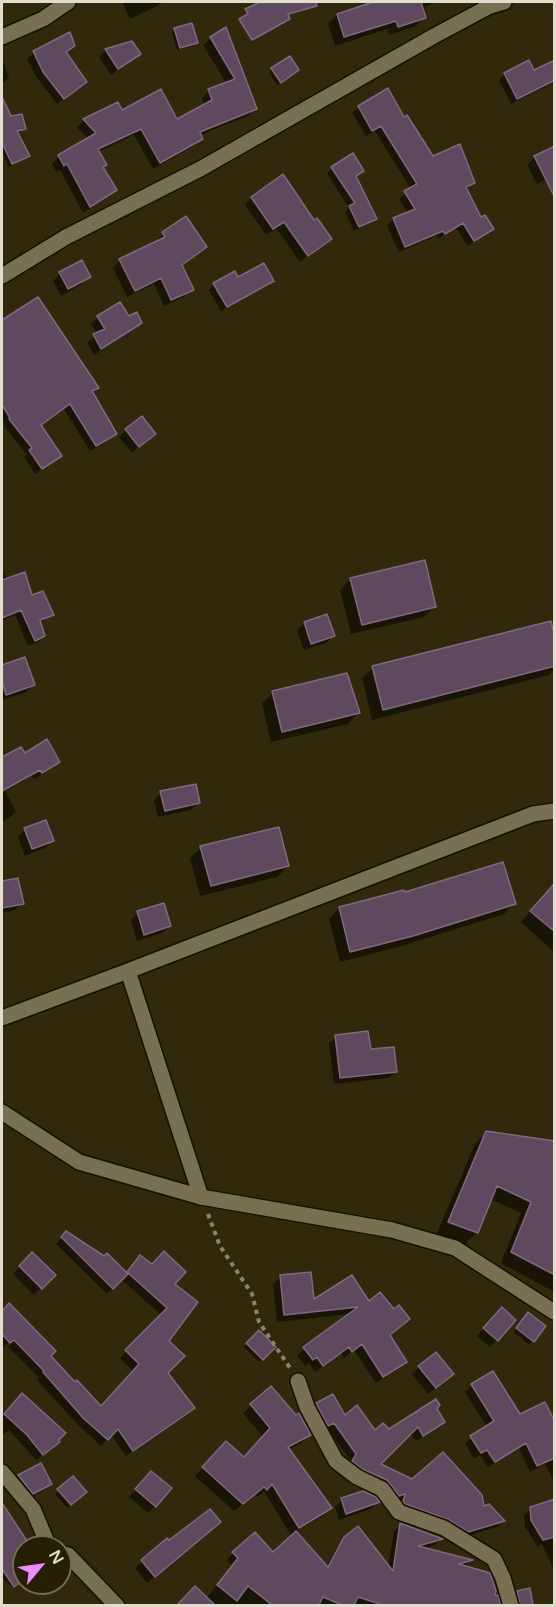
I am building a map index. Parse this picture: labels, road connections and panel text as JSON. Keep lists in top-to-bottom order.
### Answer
{
  "north": "top right"
}
